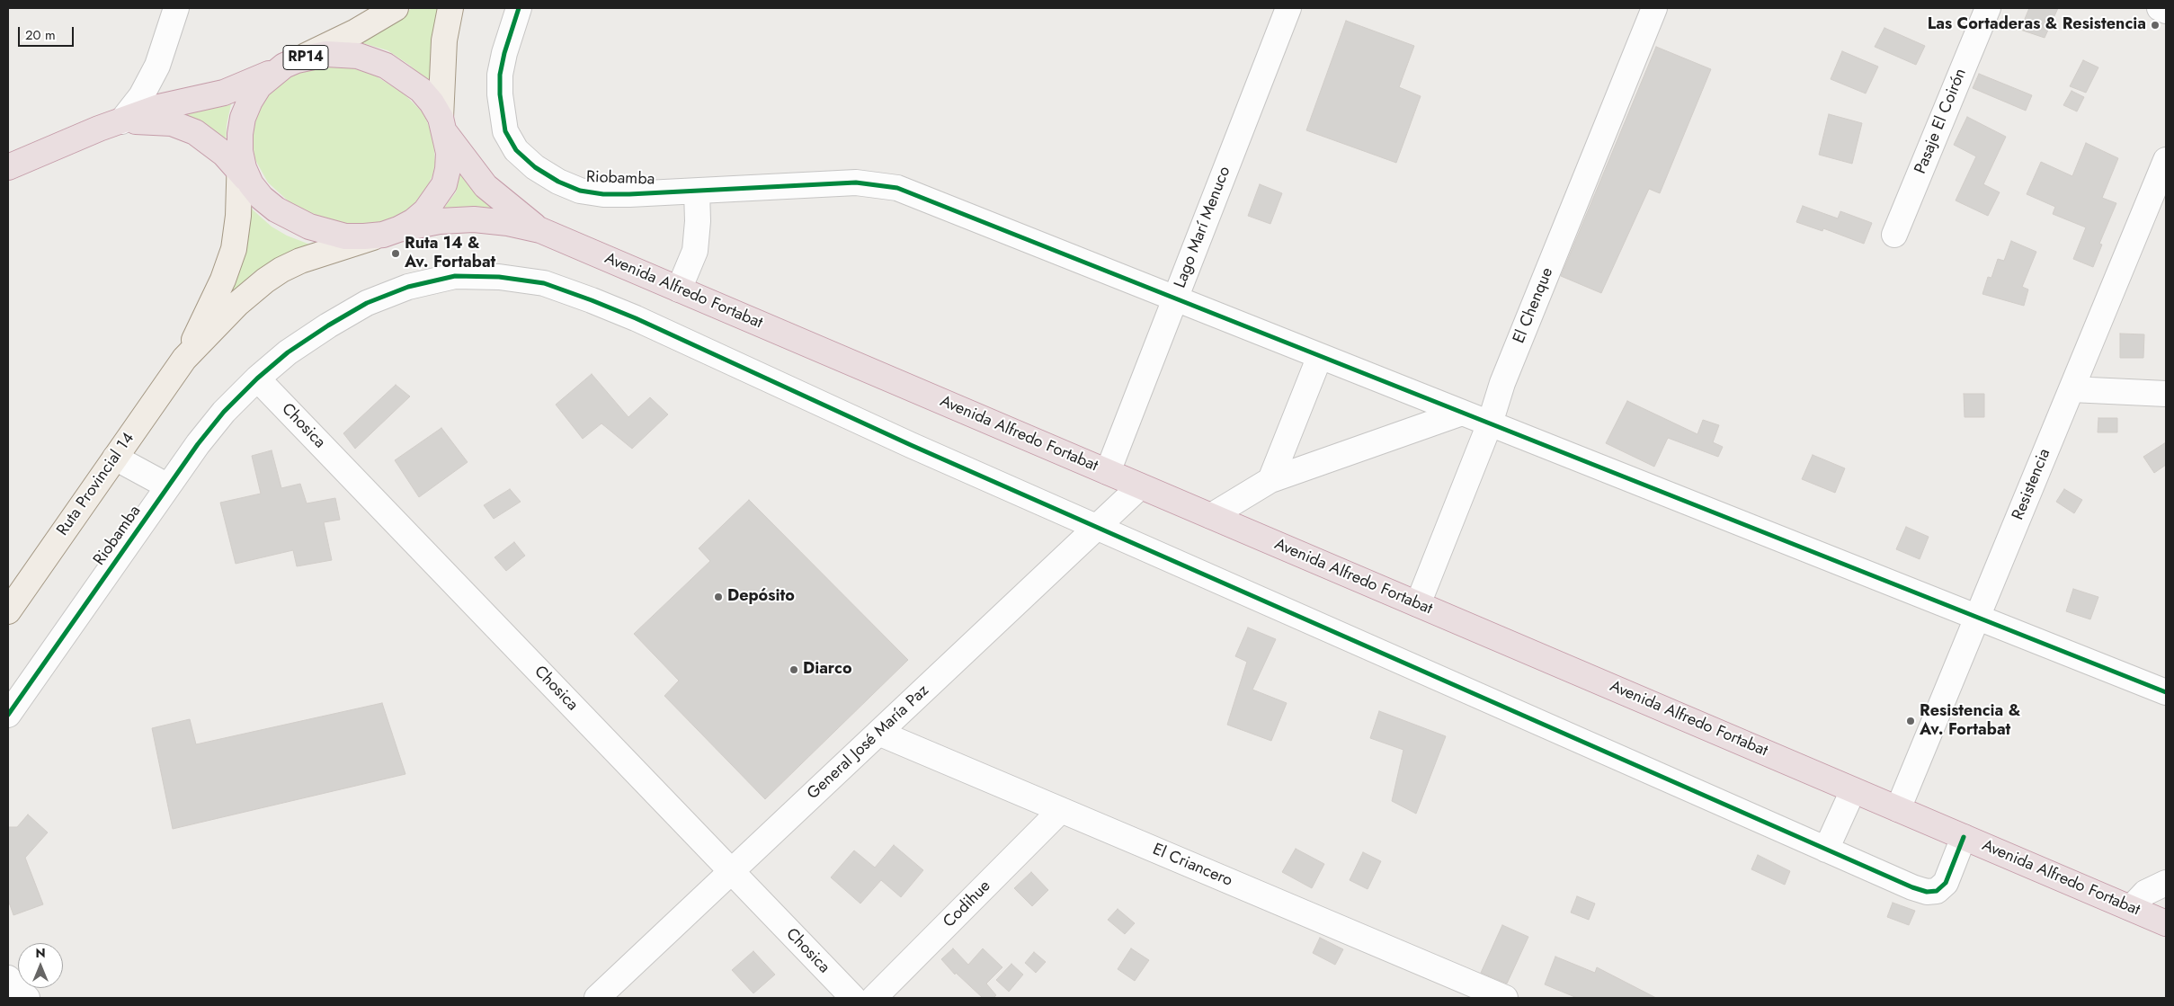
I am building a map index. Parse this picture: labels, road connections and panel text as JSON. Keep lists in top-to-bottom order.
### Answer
{
  "streets": {
    "highway": ["RP14", "Avenida Alfredo Fortabat", "Ruta Provincial 14"],
    "street": [
      "Pasaje El Coirón",
      "Riobamba",
      "Lago Marí Menuco",
      "El Chenque",
      "Chosica",
      "Resistencia",
      "General José María Paz",
      "El Criancero",
      "Codihue"
    ]
  },
  "crossings": [
    ["Riobamba", "Lago Marí Menuco"],
    ["Riobamba", "Avenida Alfredo Fortabat"],
    ["Riobamba", "El Chenque"],
    ["Riobamba", "Chosica"],
    ["Riobamba", "Resistencia"],
    ["Riobamba", "General José María Paz"],
    ["Lago Marí Menuco", "Avenida Alfredo Fortabat"],
    ["Avenida Alfredo Fortabat", "El Chenque"],
    ["Avenida Alfredo Fortabat", "Ruta Provincial 14"],
    ["Avenida Alfredo Fortabat", "Resistencia"],
    ["Avenida Alfredo Fortabat", "General José María Paz"],
    ["Chosica", "General José María Paz"],
    ["General José María Paz", "El Criancero"],
    ["El Criancero", "Codihue"]
  ],
  "places": [
    "Las Cortaderas & Resistencia",
    "Ruta 14 & Av. Fortabat",
    "Depósito",
    "Diarco",
    "Resistencia & Av. Fortabat"
  ],
  "scale_bar": "20 m",
  "north": "top"
}
